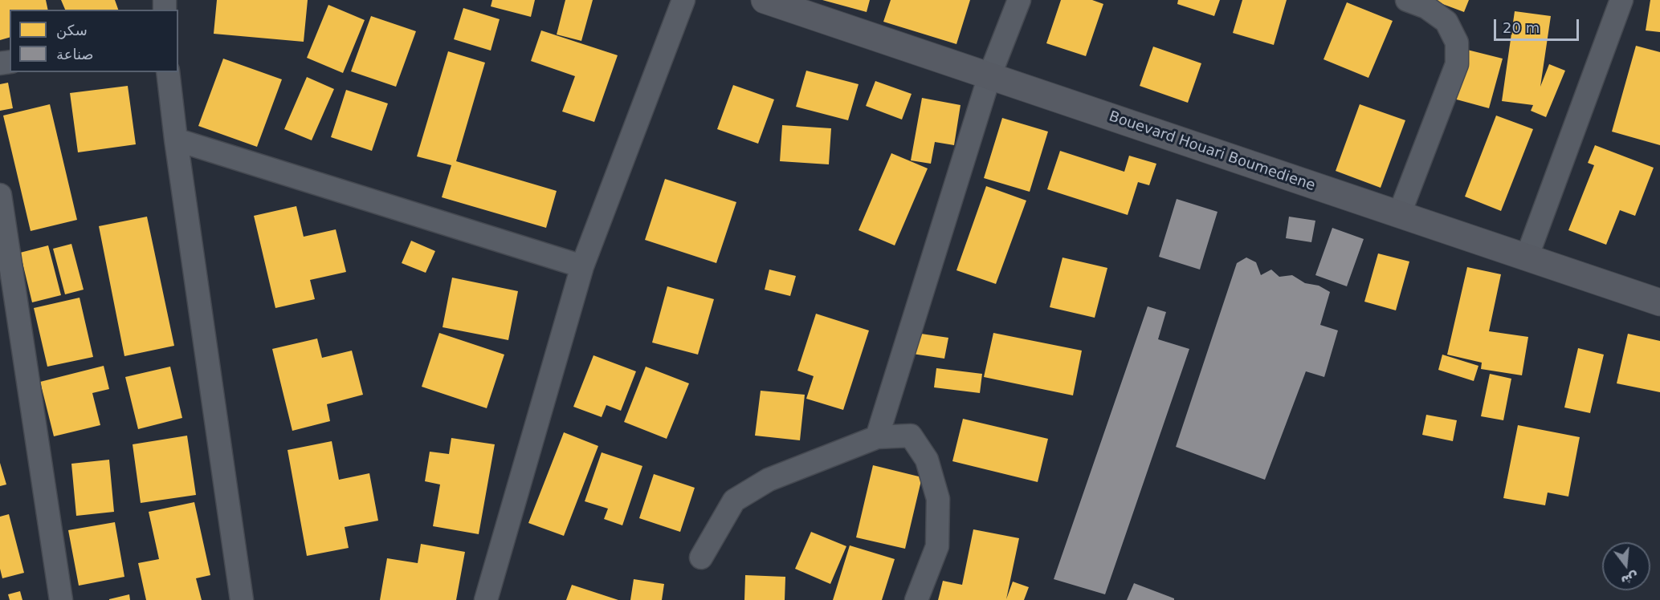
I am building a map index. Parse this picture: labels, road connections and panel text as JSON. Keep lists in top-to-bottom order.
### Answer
{
  "streets": {
    "street": ["Bouevard Houari Boumediene"]
  },
  "legend": ["سكن", "صناعة"],
  "scale_bar": "20 m",
  "north": "bottom"
}
